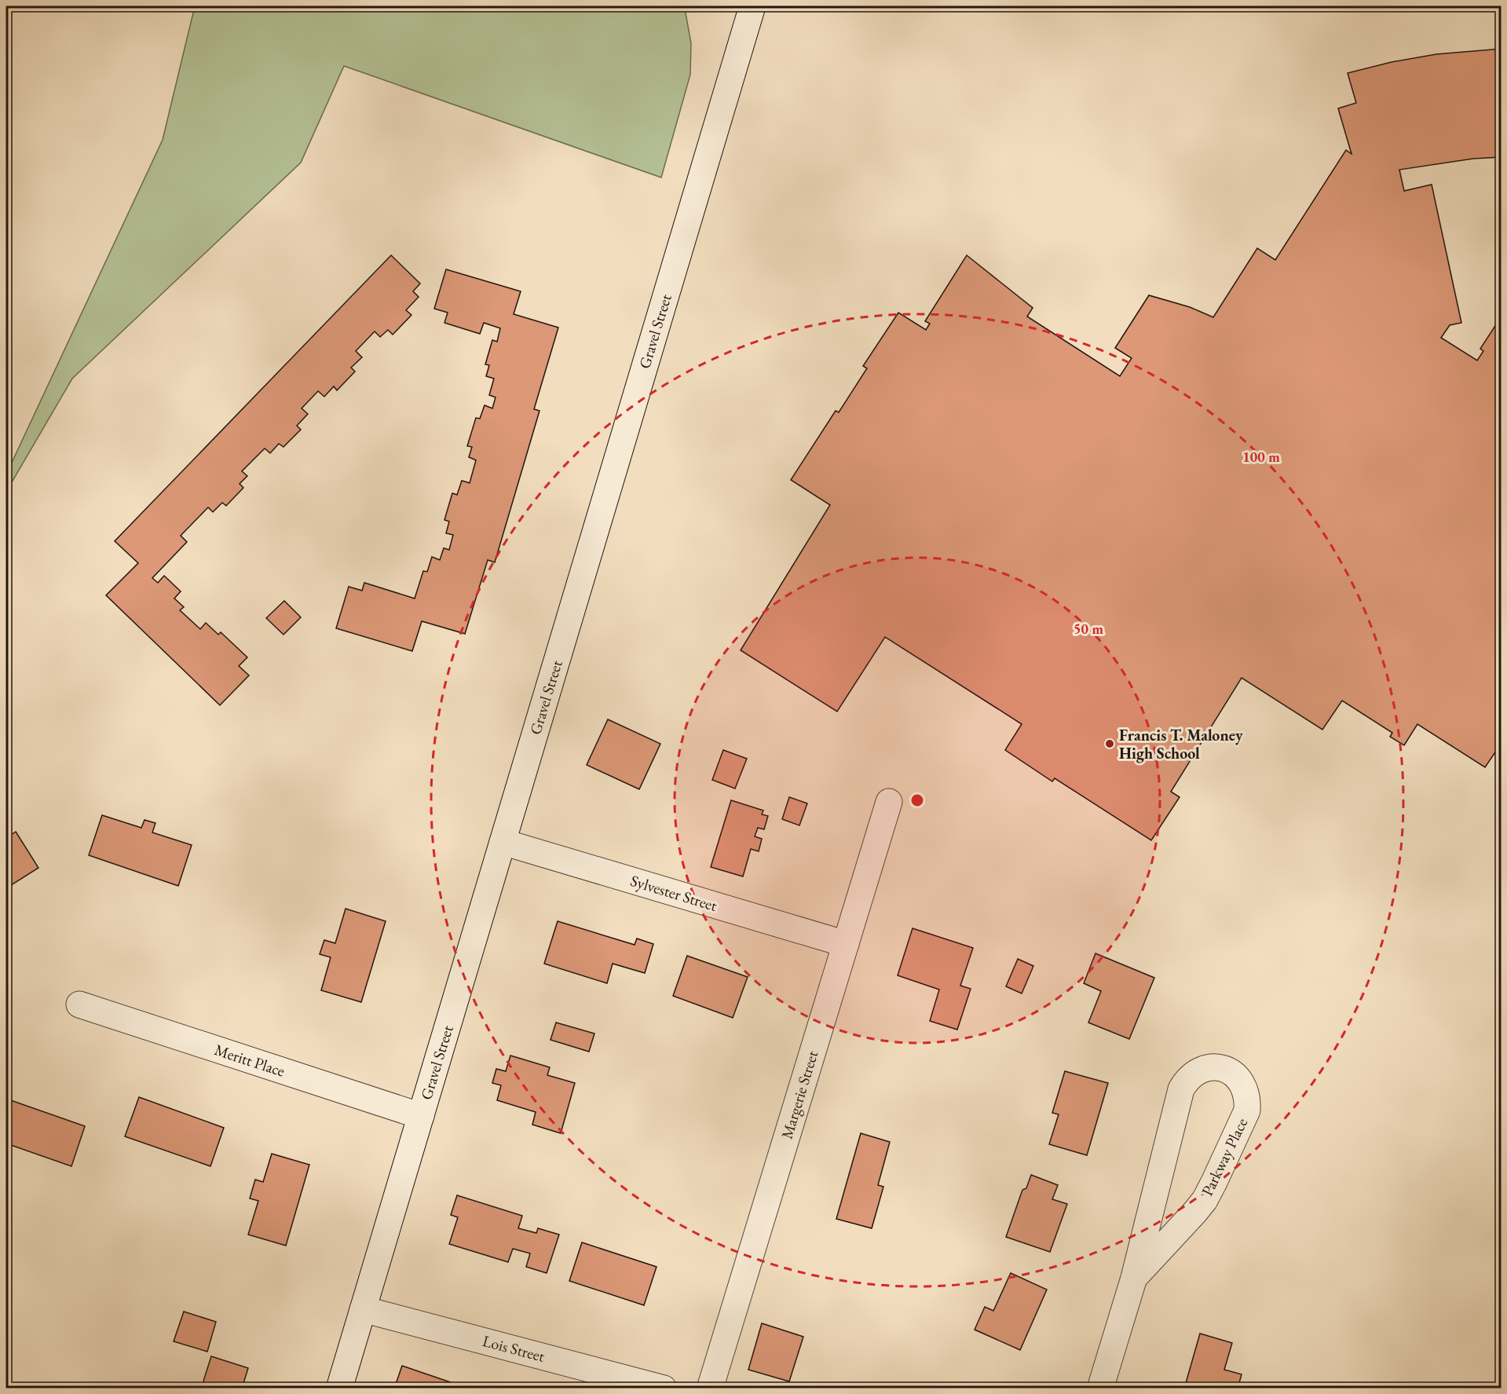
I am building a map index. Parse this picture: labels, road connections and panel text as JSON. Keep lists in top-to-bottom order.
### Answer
{
  "streets": {
    "street": [
      "Gravel Street",
      "Sylvester Street",
      "Meritt Place",
      "Margerie Street",
      "Parkway Place",
      "Lois Street"
    ]
  },
  "crossings": [
    ["Gravel Street", "Sylvester Street"],
    ["Gravel Street", "Meritt Place"],
    ["Gravel Street", "Lois Street"],
    ["Sylvester Street", "Margerie Street"]
  ],
  "places": ["Francis T. Maloney High School"],
  "rings": ["100 m", "50 m"]
}
